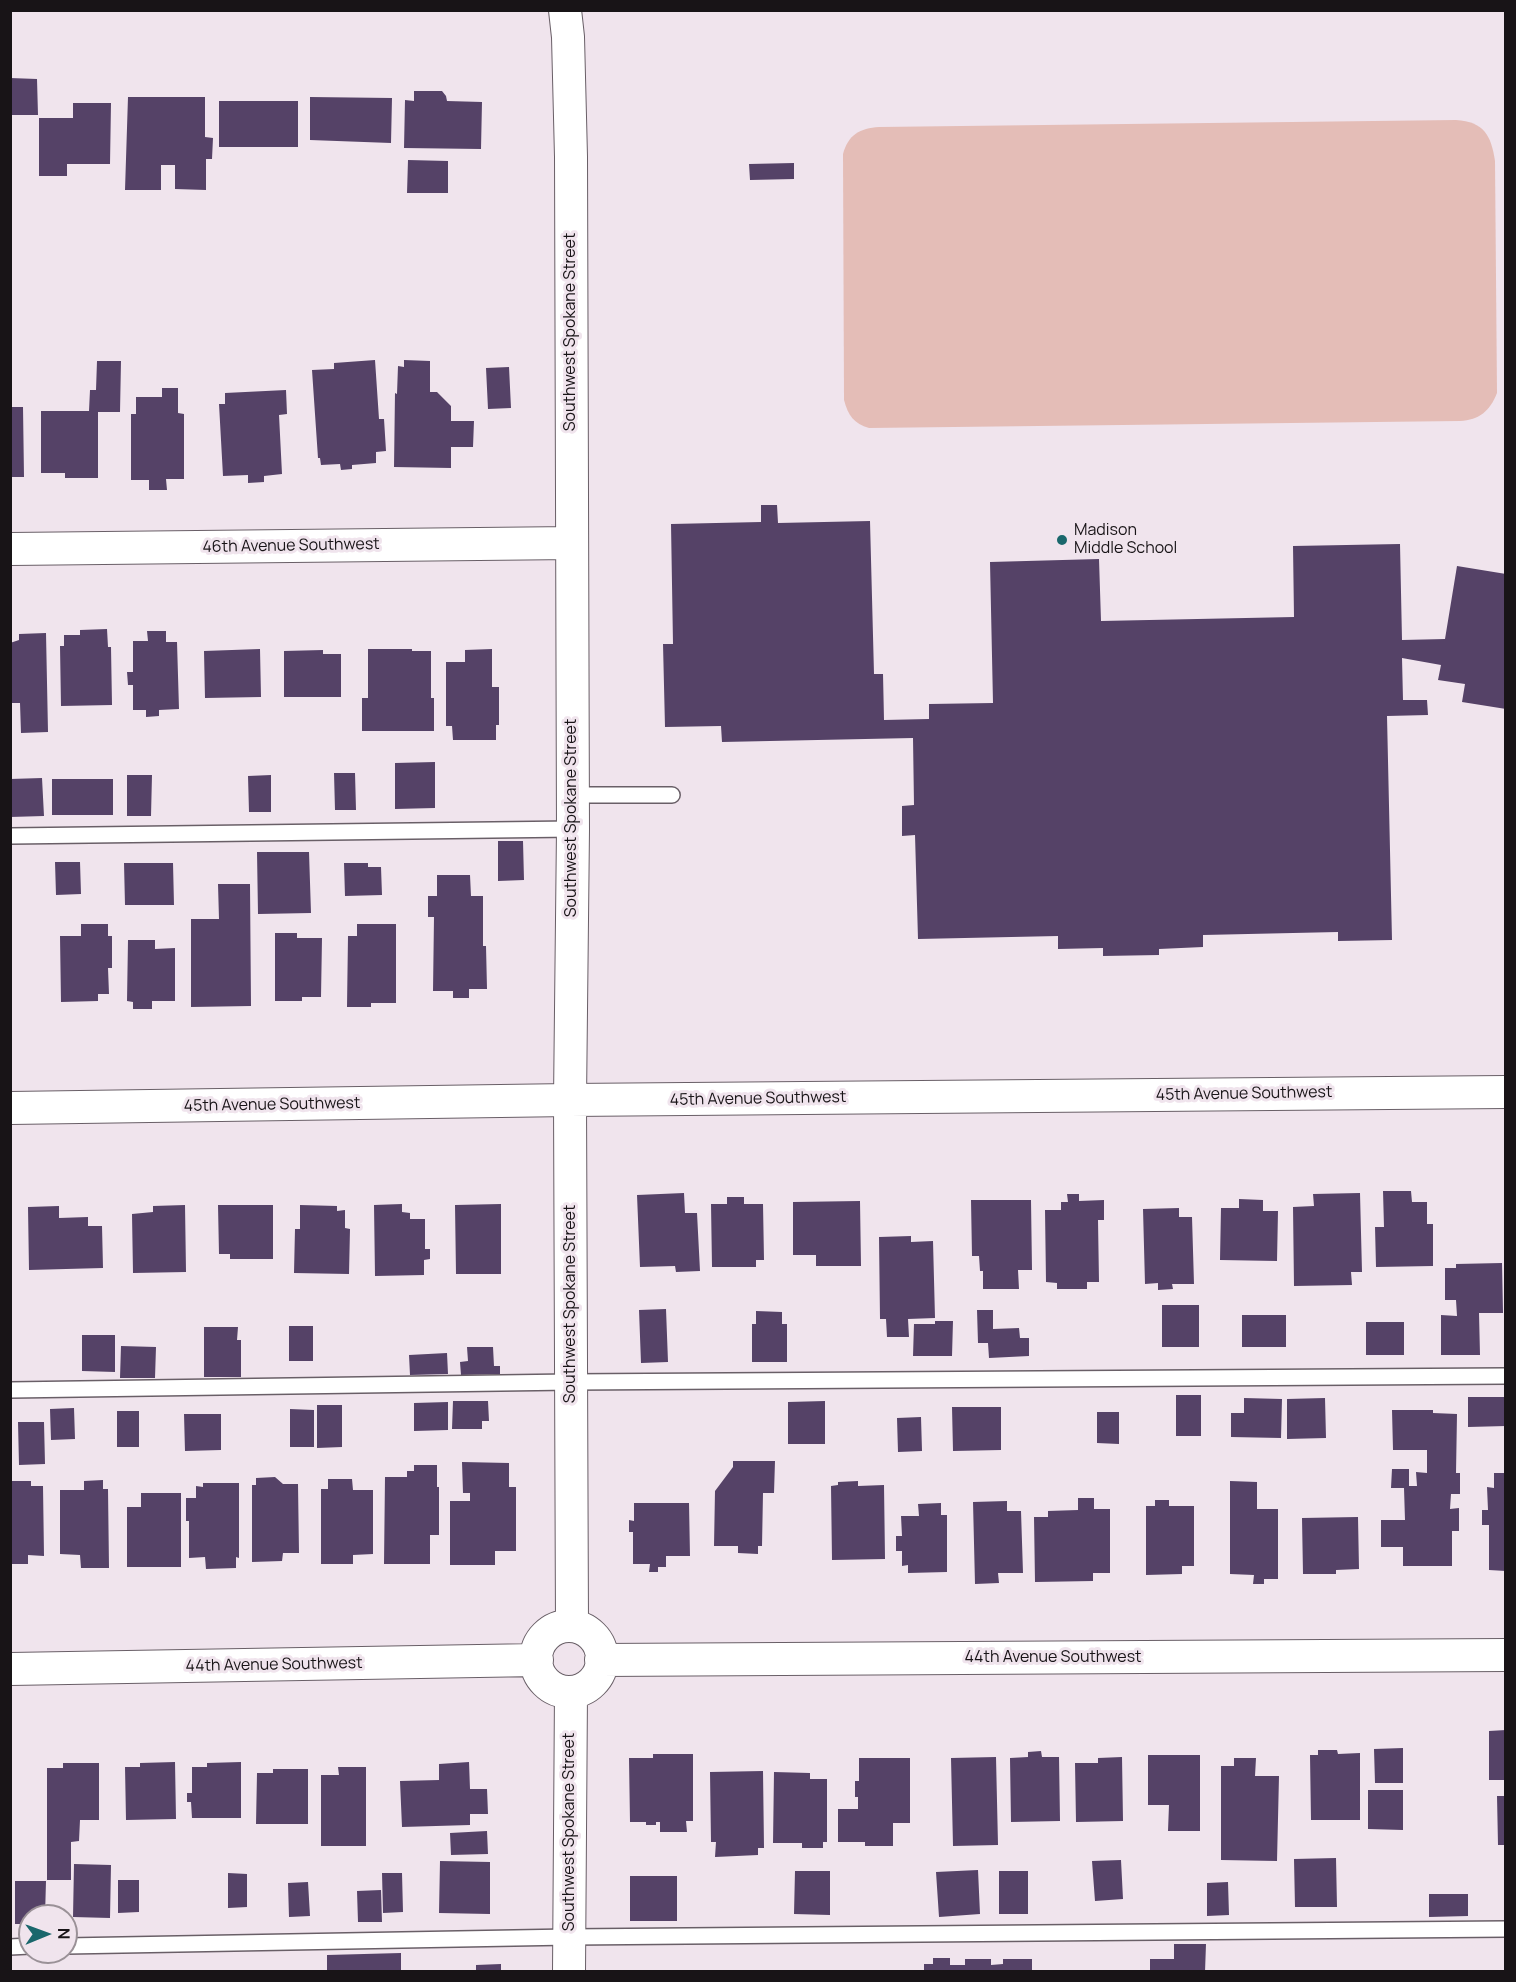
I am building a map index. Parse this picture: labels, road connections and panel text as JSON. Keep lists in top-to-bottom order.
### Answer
{
  "streets": {
    "street": [
      "Southwest Spokane Street",
      "46th Avenue Southwest",
      "45th Avenue Southwest",
      "44th Avenue Southwest"
    ]
  },
  "crossings": [
    ["Southwest Spokane Street", "46th Avenue Southwest"],
    ["Southwest Spokane Street", "45th Avenue Southwest"],
    ["Southwest Spokane Street", "44th Avenue Southwest"]
  ],
  "places": ["Madison Middle School"],
  "north": "right"
}
